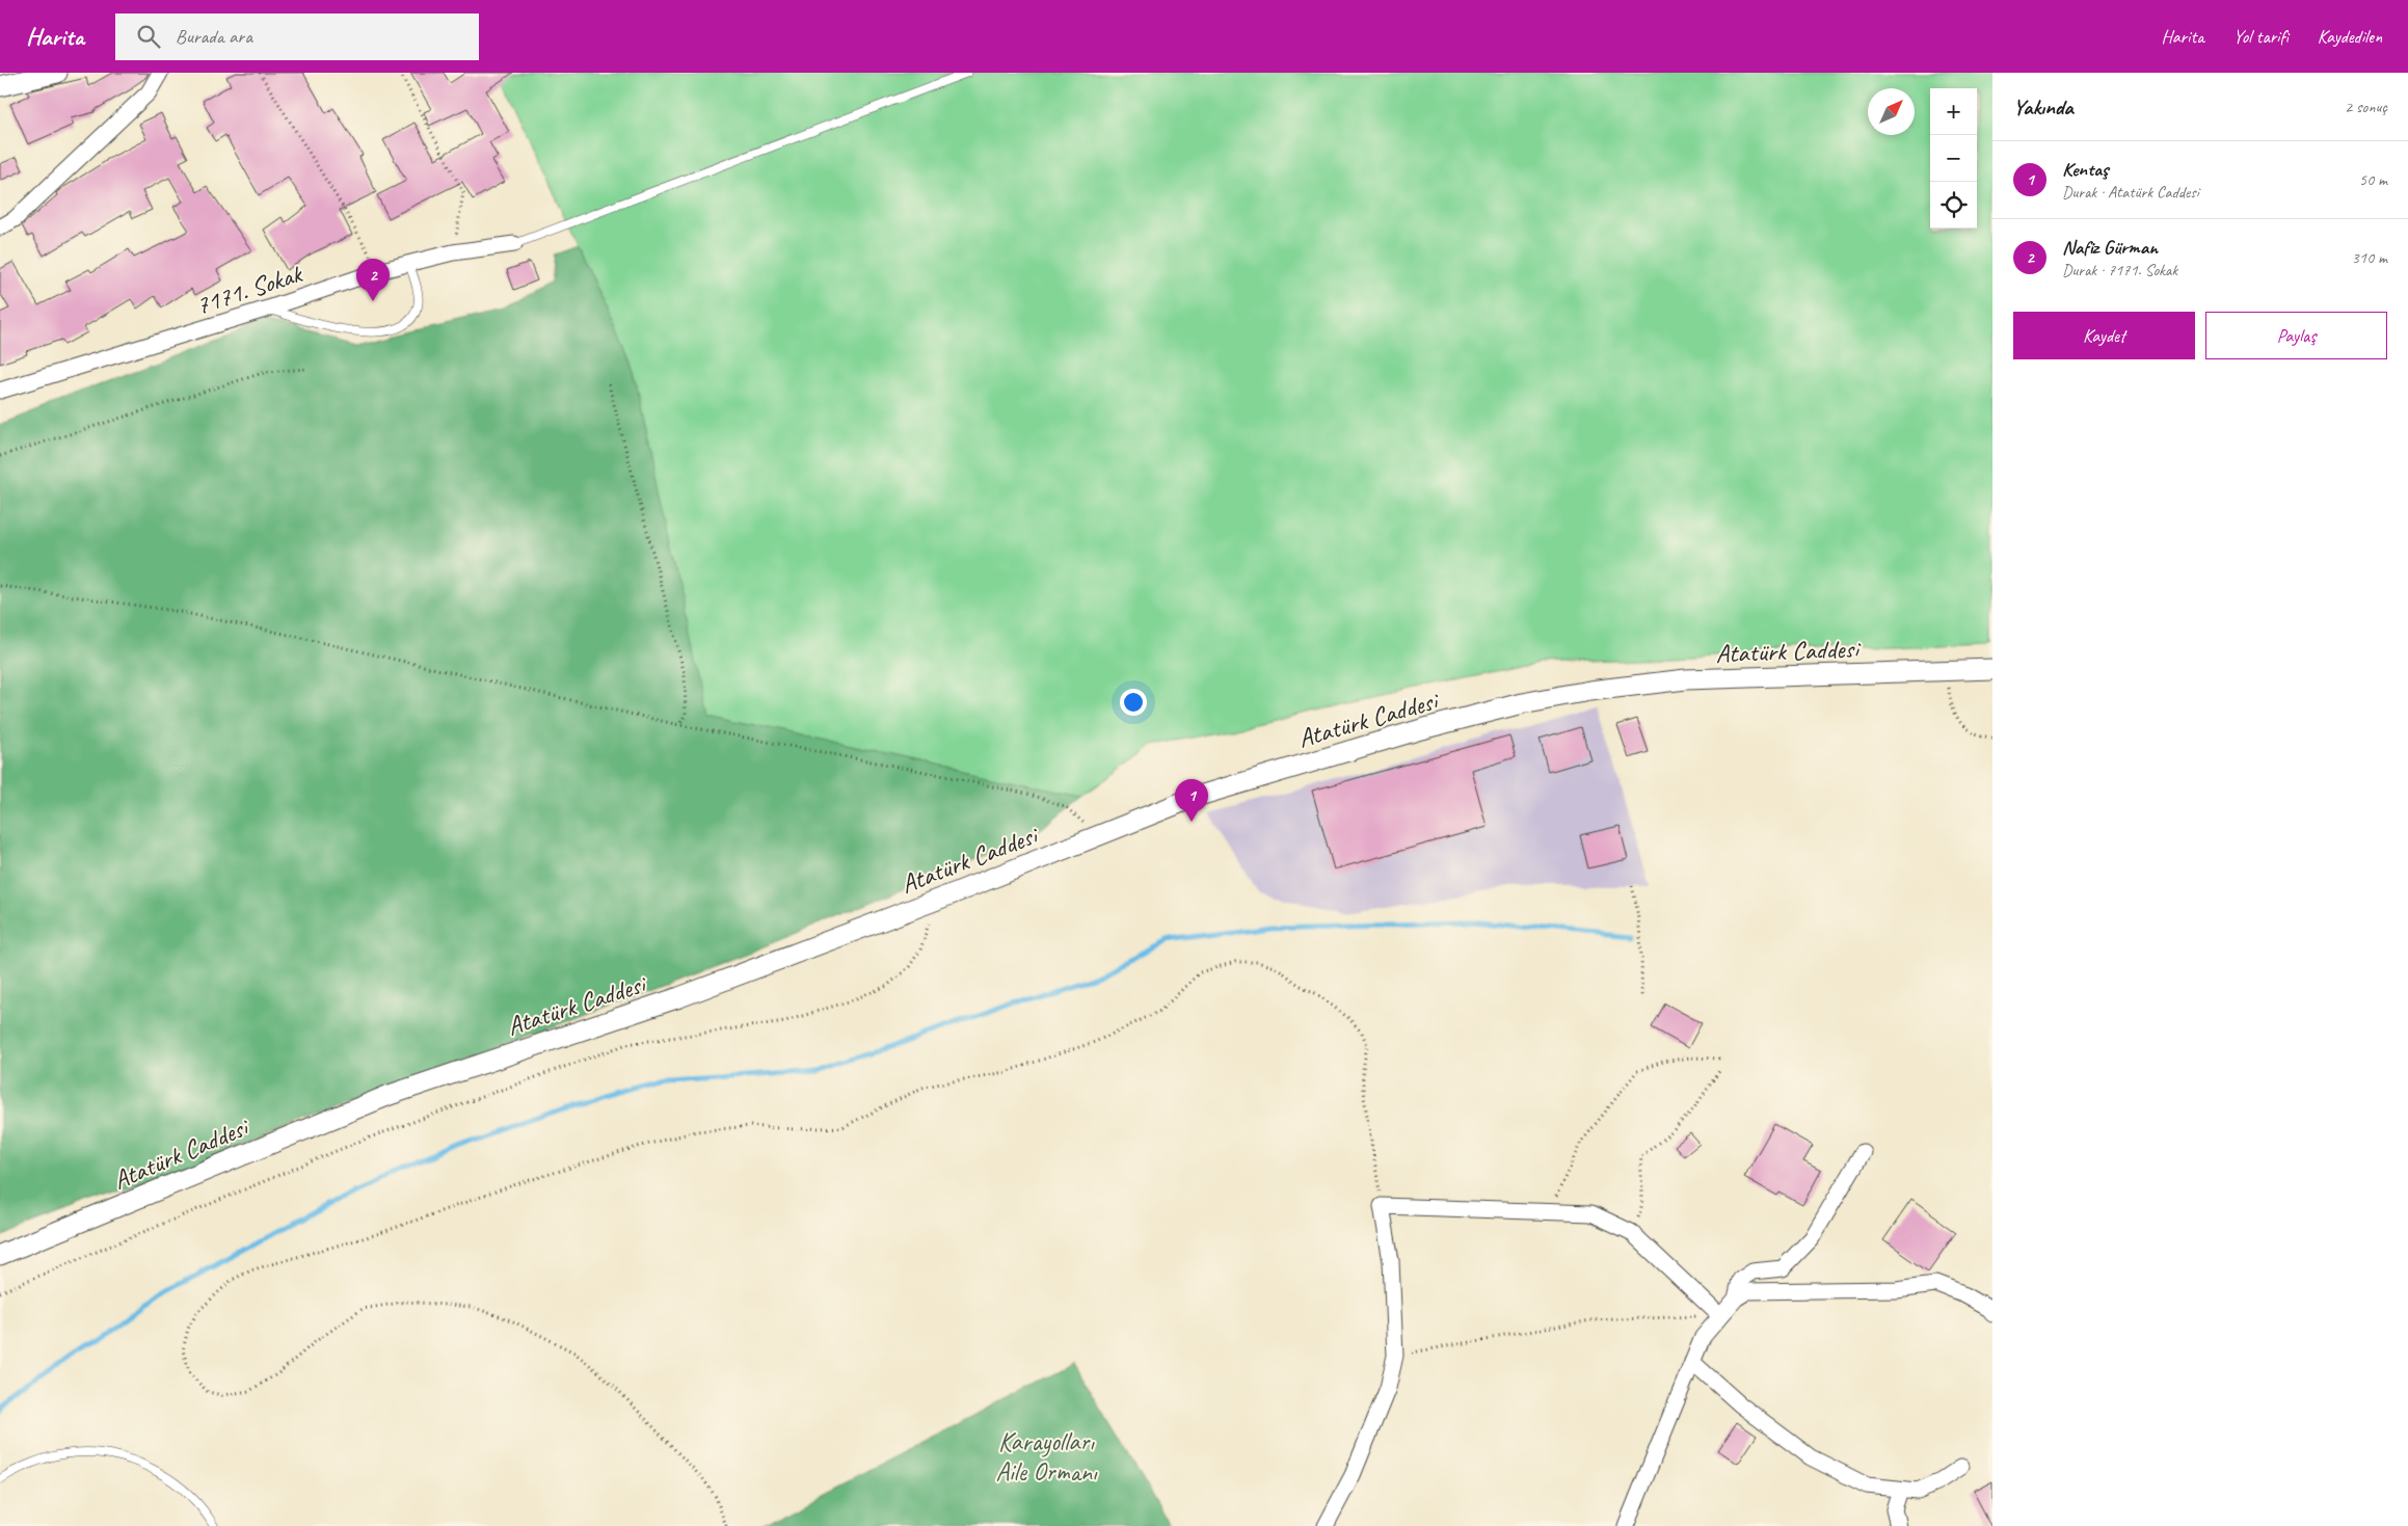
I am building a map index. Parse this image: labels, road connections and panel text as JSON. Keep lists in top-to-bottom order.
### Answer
{
  "streets": {
    "street": ["7171. Sokak", "Atatürk Caddesi"]
  },
  "parks": ["Karayolları Aile Ormanı"],
  "north": "top right",
  "page": {
    "header": "Harita",
    "search": "Burada ara",
    "nav": ["Harita", "Yol tarifi", "Kaydedilen"],
    "heading": ["Yakında", "2 sonuç"],
    "map_buttons": ["+", "−"],
    "list": [
      {
        "mark": "1",
        "name": "Kentaş",
        "note": "Durak · Atatürk Caddesi",
        "value": "50 m"
      },
      {
        "mark": "2",
        "name": "Nafiz Gürman",
        "note": "Durak · 7171. Sokak",
        "value": "310 m"
      }
    ],
    "pins": ["2", "1"],
    "buttons": ["Kaydet", "Paylaş"]
  }
}
